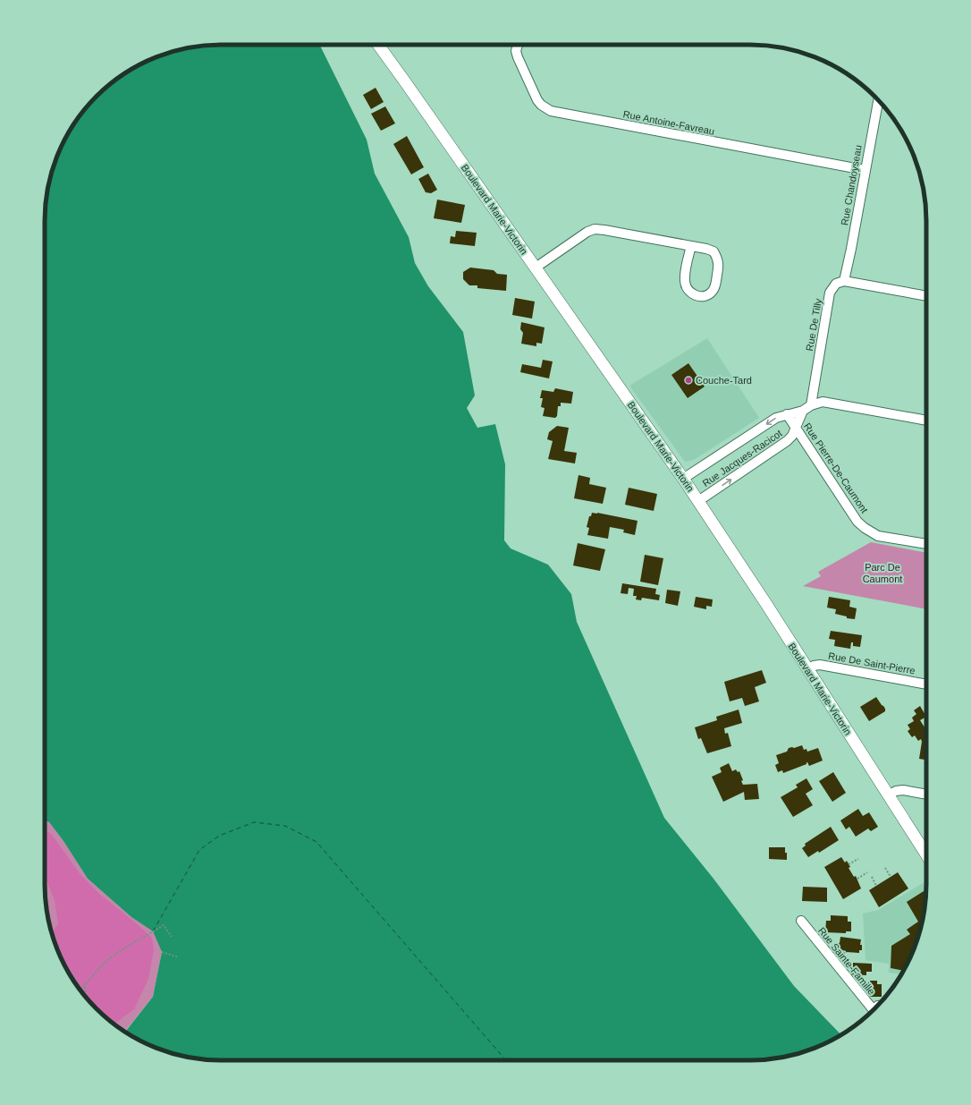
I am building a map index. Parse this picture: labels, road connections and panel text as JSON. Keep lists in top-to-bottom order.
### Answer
{
  "streets": {
    "street": [
      "Rue Antoine-Favreau",
      "Rue Chandoyseau",
      "Boulevard Marie-Victorin",
      "Rue De Tilly",
      "Rue Jacques-Racicot",
      "Rue Pierre-De-Caumont",
      "Rue De Saint-Pierre",
      "Rue Sainte-Famille"
    ]
  },
  "crossings": [
    ["Rue Antoine-Favreau", "Rue Chandoyseau"],
    ["Rue Chandoyseau", "Rue De Tilly"],
    ["Boulevard Marie-Victorin", "Rue Jacques-Racicot"],
    ["Boulevard Marie-Victorin", "Rue De Saint-Pierre"],
    ["Rue De Tilly", "Rue Jacques-Racicot"],
    ["Rue Jacques-Racicot", "Rue Pierre-De-Caumont"]
  ],
  "parks": ["Parc De Caumont"],
  "places": ["Couche-Tard"]
}
